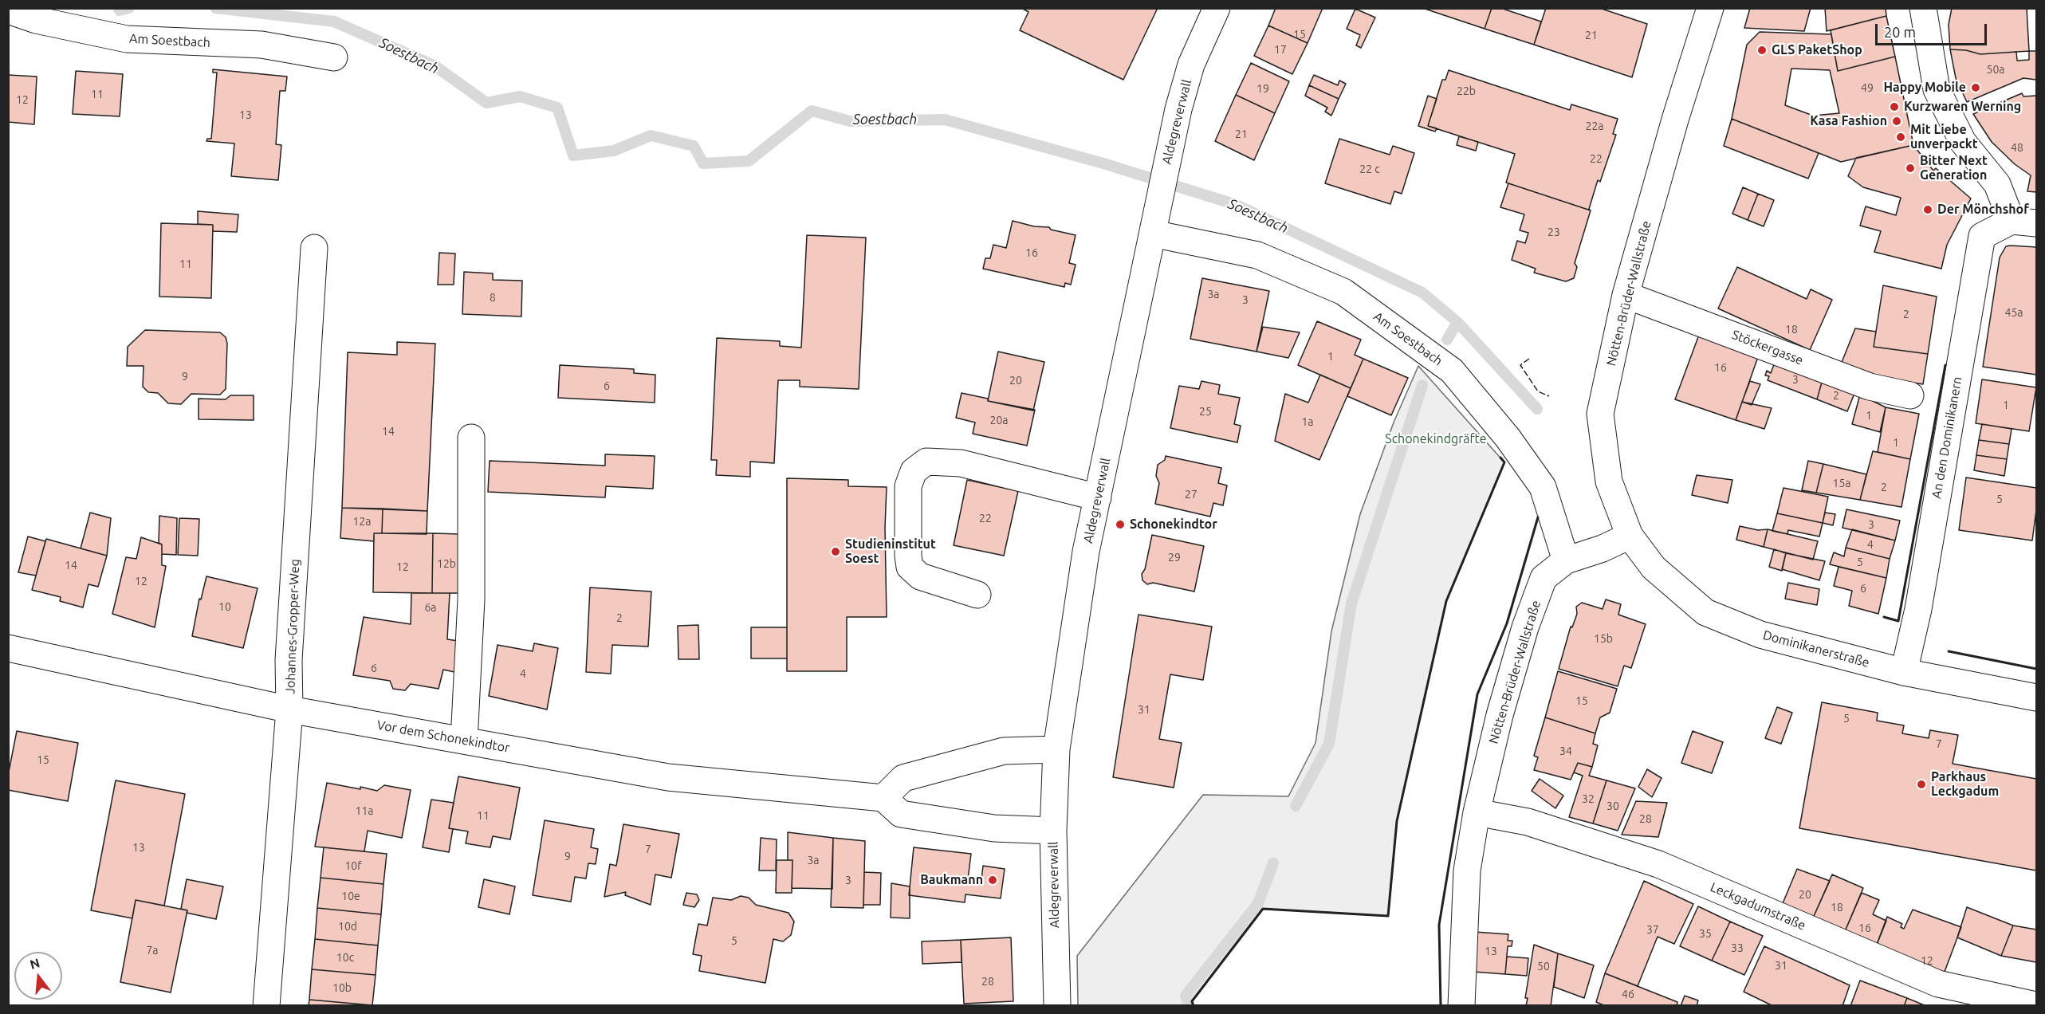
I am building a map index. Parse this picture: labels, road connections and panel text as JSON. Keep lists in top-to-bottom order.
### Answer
{
  "streets": {
    "street": [
      "Am Soestbach",
      "Aldegreverwall",
      "Nötten-Brüder-Wallstraße",
      "Stöckergasse",
      "An den Dominikanern",
      "Johannes-Gropper-Weg",
      "Dominikanerstraße",
      "Vor dem Schonekindtor",
      "Leckgadumstraße"
    ]
  },
  "crossings": [
    ["Am Soestbach", "Aldegreverwall"],
    ["Am Soestbach", "Nötten-Brüder-Wallstraße"],
    ["Nötten-Brüder-Wallstraße", "Stöckergasse"],
    ["Nötten-Brüder-Wallstraße", "Dominikanerstraße"],
    ["Nötten-Brüder-Wallstraße", "Leckgadumstraße"],
    ["An den Dominikanern", "Dominikanerstraße"],
    ["Johannes-Gropper-Weg", "Vor dem Schonekindtor"]
  ],
  "water": ["Soestbach"],
  "parks": ["Schonekindgräfte"],
  "places": [
    "GLS PaketShop",
    "Happy Mobile",
    "Kurzwaren Werning",
    "Kasa Fashion",
    "Mit Liebe unverpackt",
    "Bitter Next Generation",
    "Der Mönchshof",
    "Schonekindtor",
    "Studieninstitut Soest",
    "Parkhaus Leckgadum",
    "Baukmann"
  ],
  "house_numbers": [
    "15",
    "21",
    "17",
    "50a",
    "49",
    "19",
    "22b",
    "11",
    "12",
    "13",
    "22a",
    "21",
    "48",
    "22",
    "22 c",
    "23",
    "16",
    "11",
    "3a",
    "8",
    "3",
    "45a",
    "2",
    "18",
    "1",
    "16",
    "9",
    "3",
    "20",
    "6",
    "2",
    "1",
    "25",
    "1",
    "20a",
    "1a",
    "14",
    "1",
    "15a",
    "2",
    "27",
    "5",
    "22",
    "12a",
    "3",
    "4",
    "29",
    "5",
    "12b",
    "14",
    "12",
    "12",
    "6",
    "10",
    "6a",
    "2",
    "15b",
    "6",
    "4",
    "15",
    "31",
    "5",
    "7",
    "34",
    "15",
    "32",
    "30",
    "11a",
    "11",
    "28",
    "13",
    "7",
    "9",
    "3a",
    "10f",
    "3",
    "20",
    "10e",
    "18",
    "10d",
    "16",
    "37",
    "35",
    "5",
    "33",
    "7a",
    "13",
    "10c",
    "12",
    "31",
    "50",
    "28",
    "10b",
    "46"
  ],
  "scale_bar": "20 m",
  "north": "top"
}
